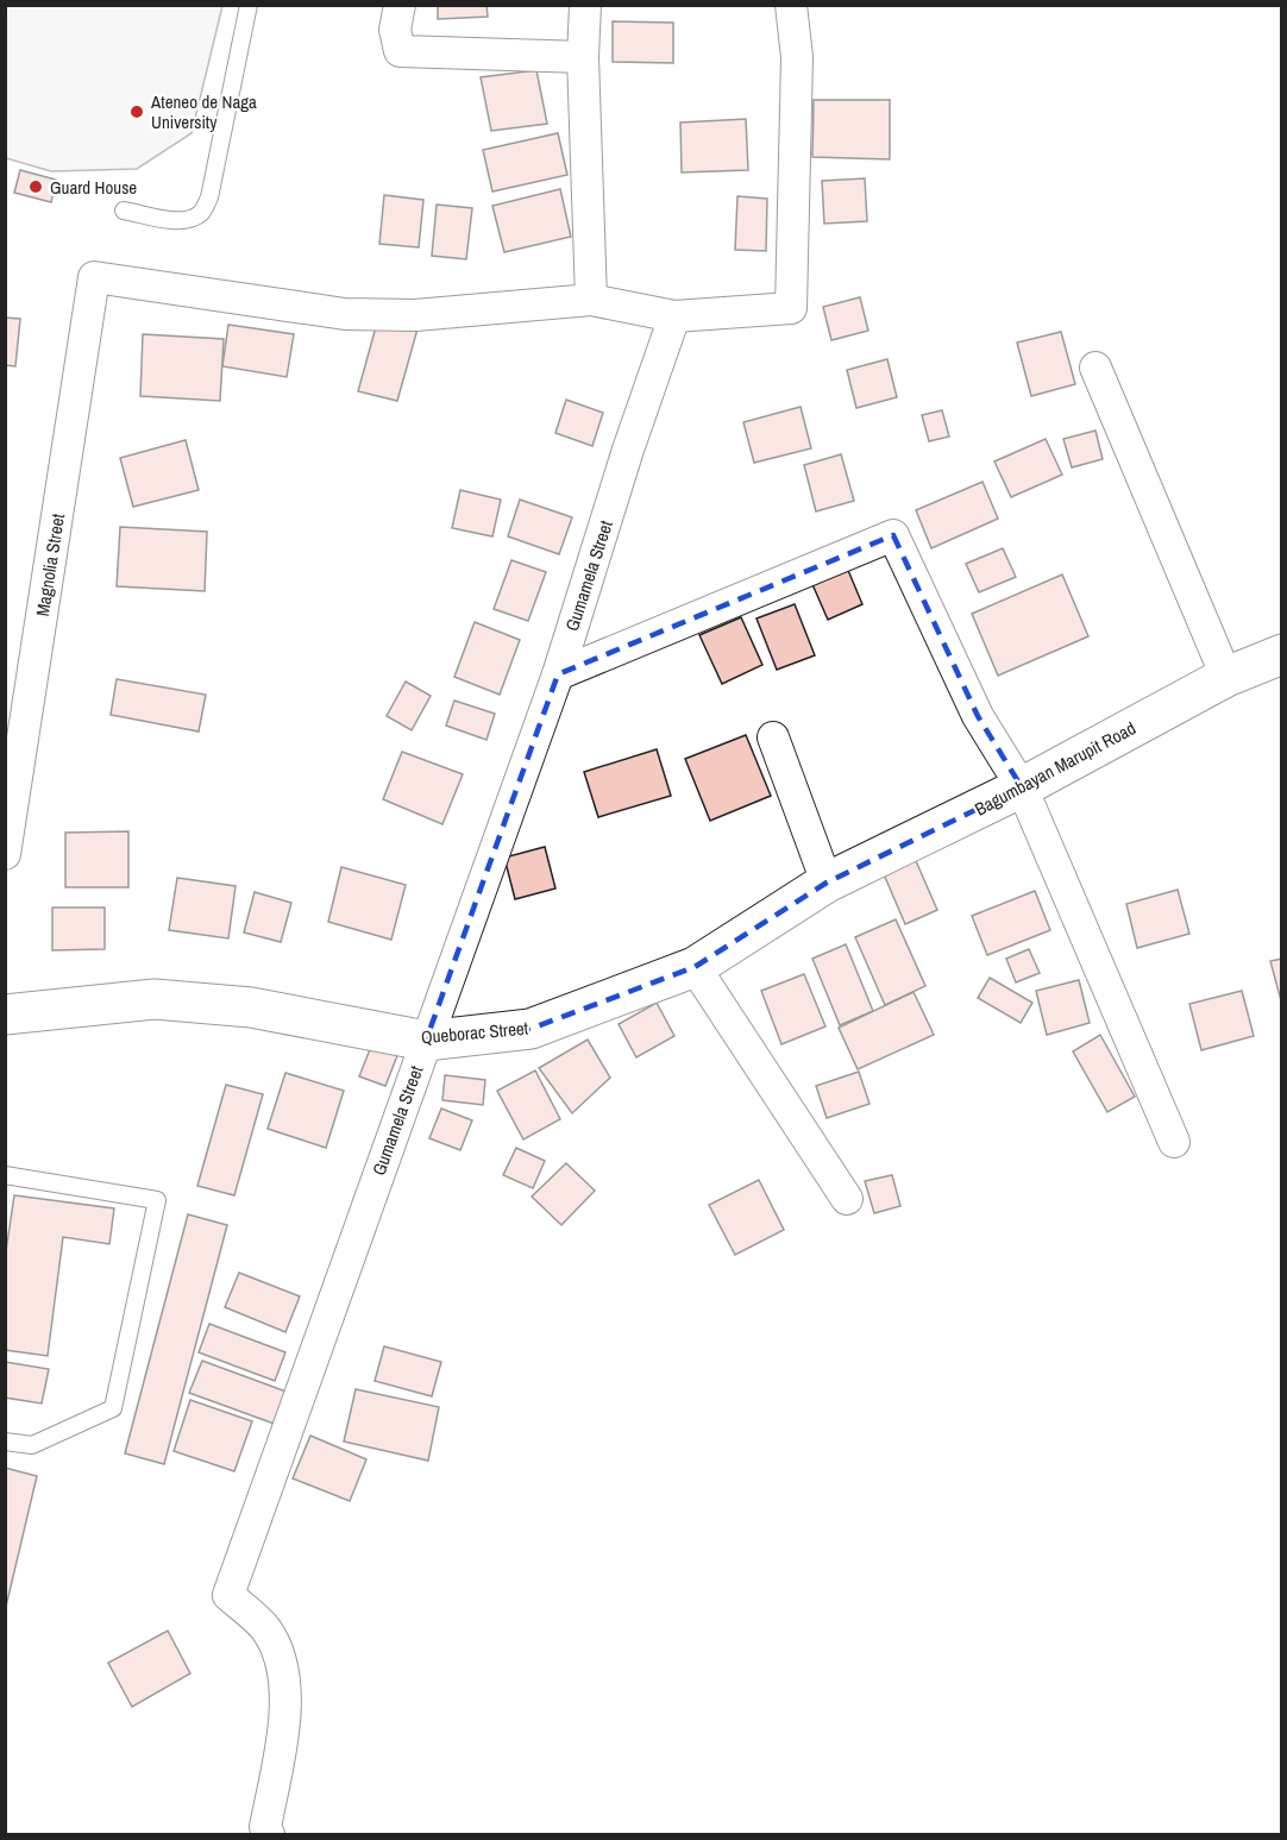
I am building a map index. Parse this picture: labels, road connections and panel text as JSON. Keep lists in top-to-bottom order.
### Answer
{
  "streets": {
    "street": [
      "Magnolia Street",
      "Gumamela Street",
      "Bagumbayan Marupit Road",
      "Queborac Street"
    ]
  },
  "crossings": [
    ["Gumamela Street", "Queborac Street"],
    ["Bagumbayan Marupit Road", "Queborac Street"]
  ],
  "places": ["Ateneo de Naga University", "Guard House"]
}
